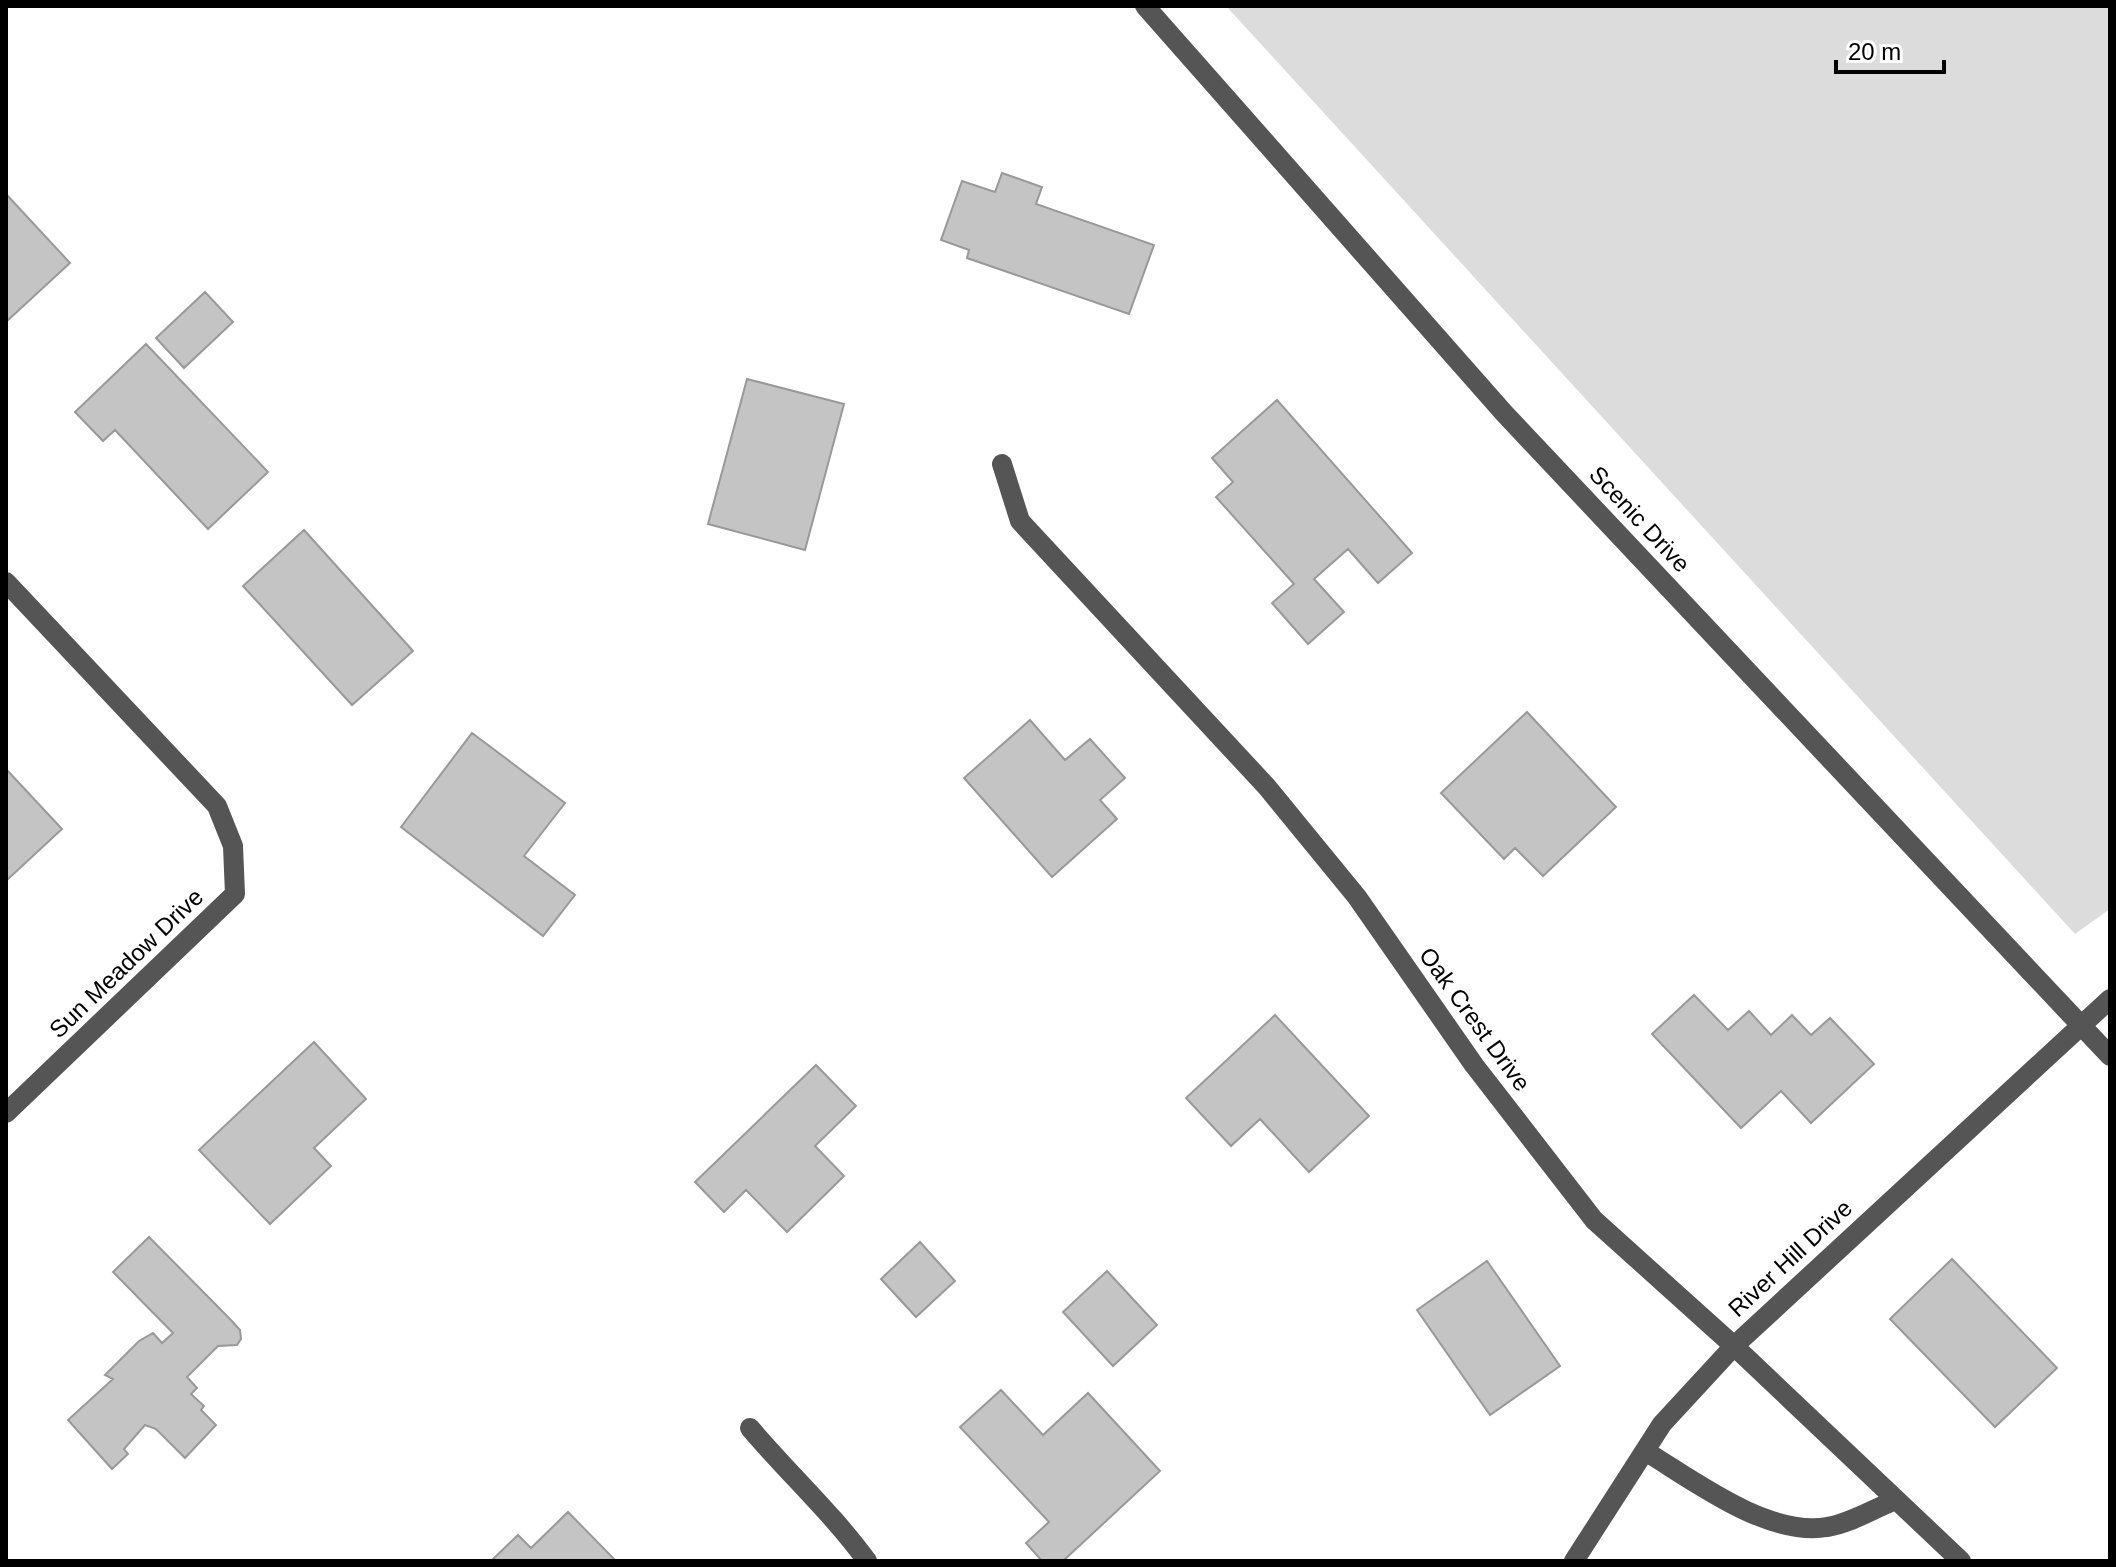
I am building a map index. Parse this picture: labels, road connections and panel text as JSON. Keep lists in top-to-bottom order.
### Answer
{
  "streets": {
    "street": [
      "Scenic Drive",
      "Sun Meadow Drive",
      "Oak Crest Drive",
      "River Hill Drive"
    ]
  },
  "crossings": [
    ["Scenic Drive", "River Hill Drive"],
    ["Oak Crest Drive", "River Hill Drive"]
  ],
  "scale_bar": "20 m"
}
